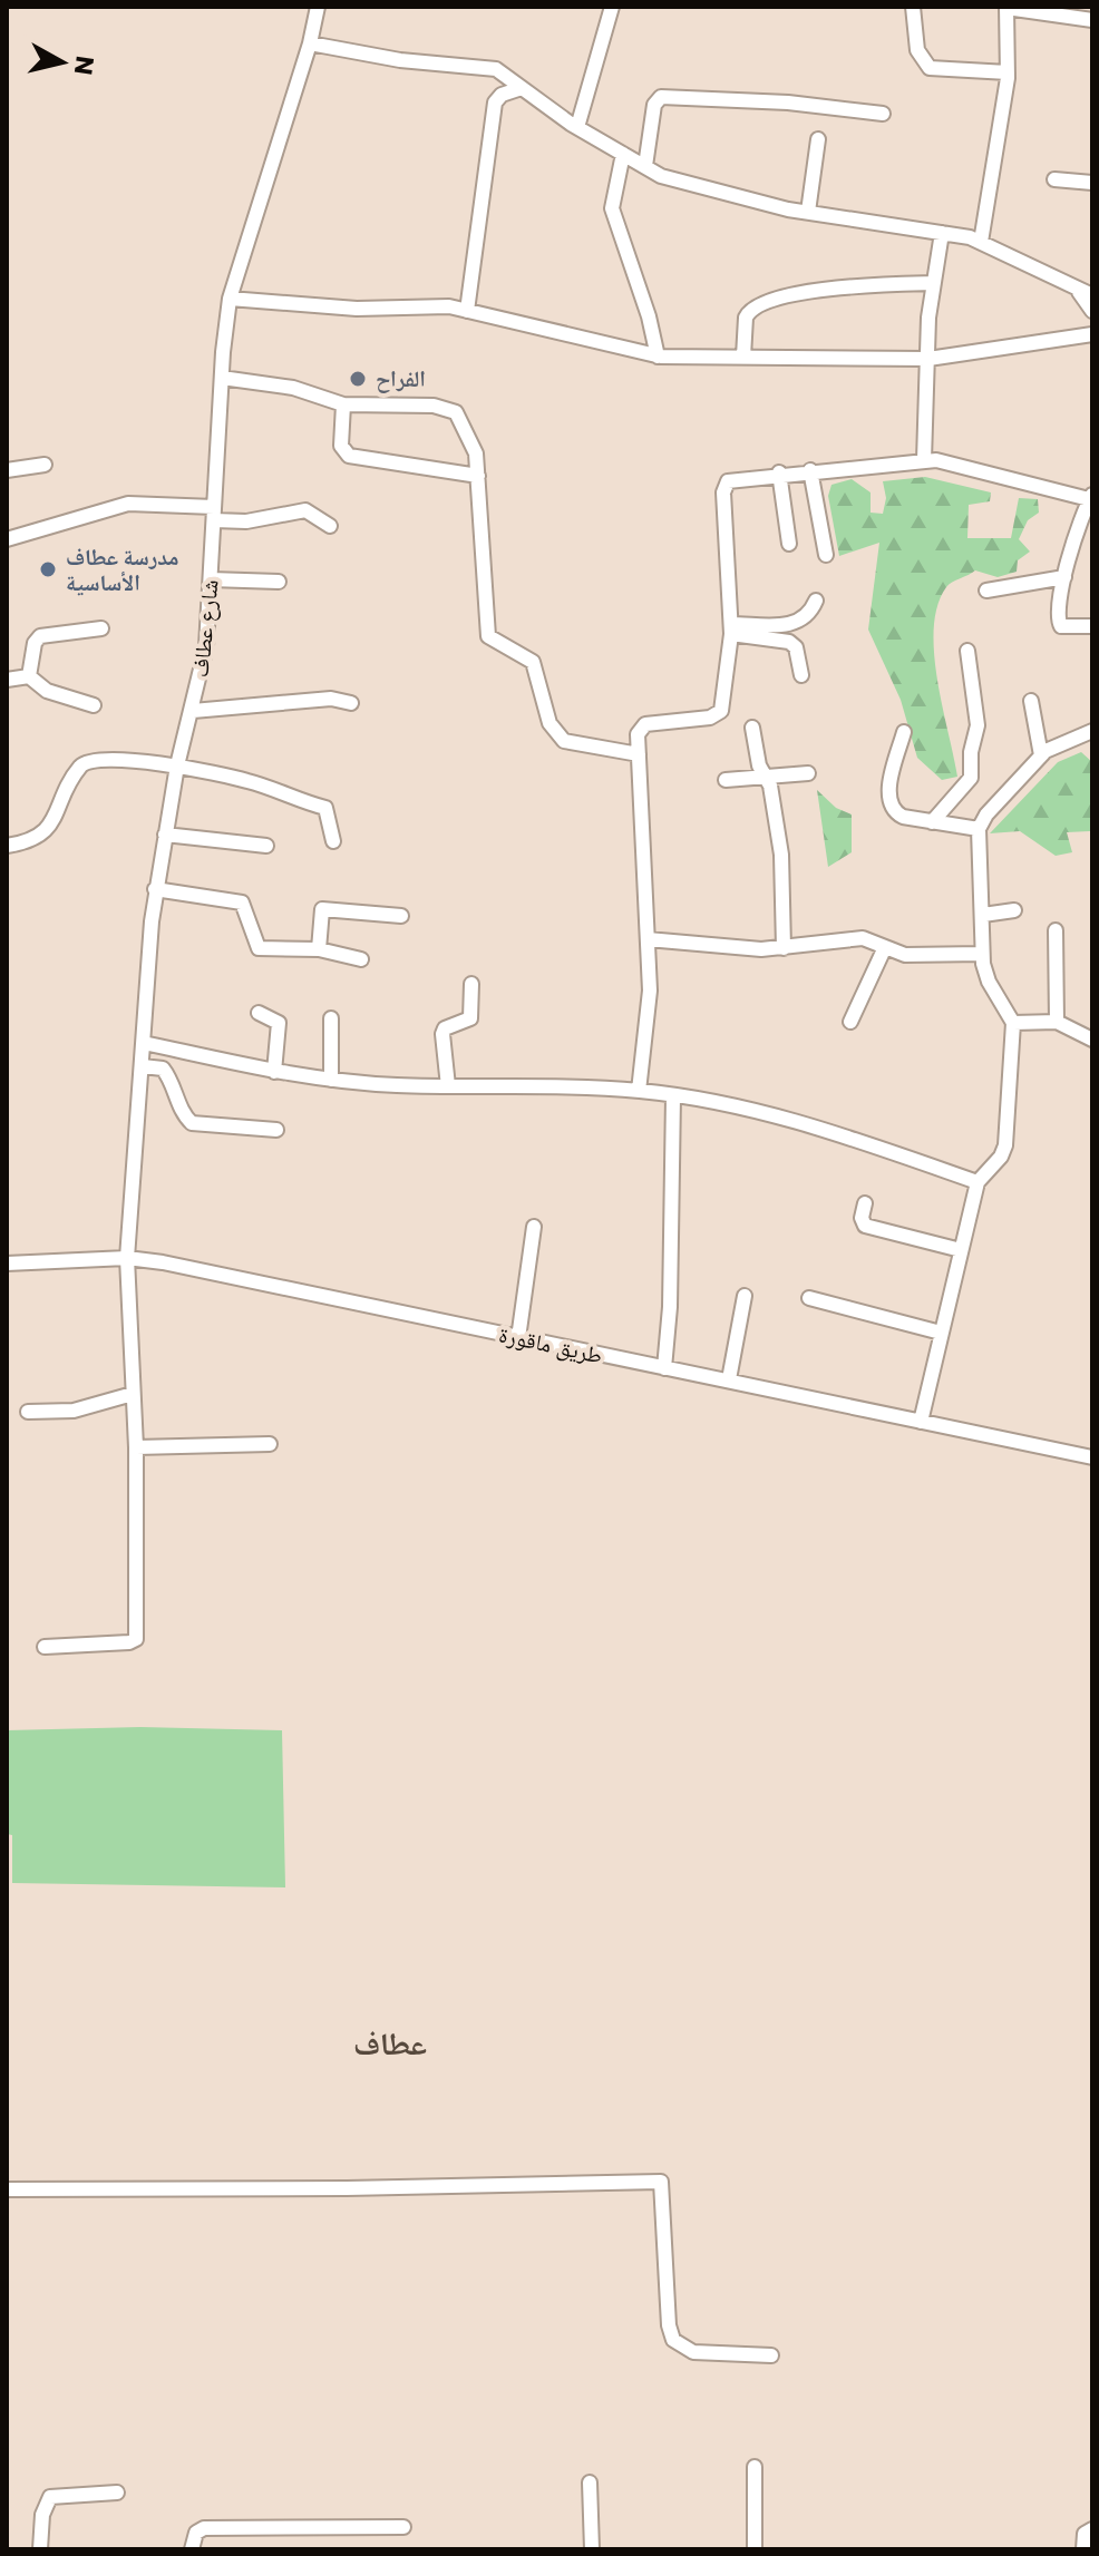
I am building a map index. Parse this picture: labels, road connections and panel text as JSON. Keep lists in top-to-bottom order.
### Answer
{
  "streets": {
    "street": ["شارع عطاف", "طريق ماقورة"]
  },
  "crossings": [
    ["شارع عطاف", "طريق ماقورة"]
  ],
  "districts": ["عطاف"],
  "places": ["الفراح", "مدرسة عطاف الأساسية"],
  "north": "right"
}
